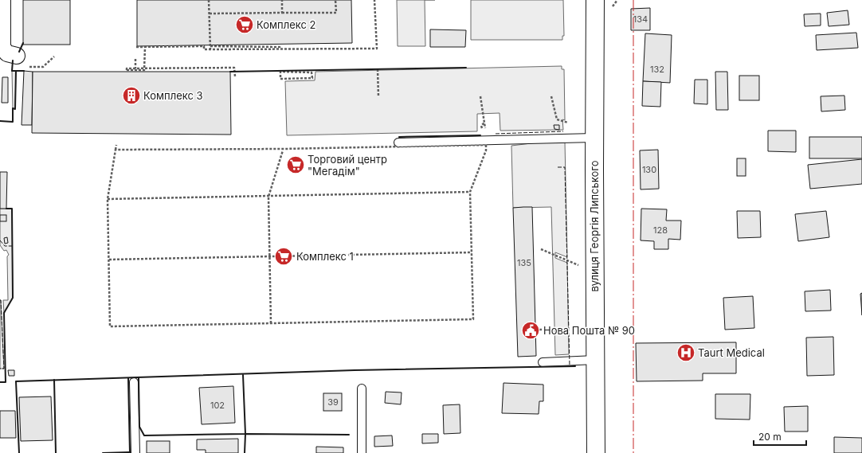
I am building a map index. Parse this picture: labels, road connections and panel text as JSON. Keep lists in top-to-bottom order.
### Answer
{
  "streets": {
    "street": ["вулиця Георгія Липського"]
  },
  "places": {
    "supermarket": ["Комплекс 2", "Торговий центр \"Мегадім\"", "Комплекс 1"],
    "building": ["Комплекс 3"],
    "public building": ["Нова Пошта № 90"],
    "hospital": ["Taurt Medical"]
  },
  "house_numbers": [
    "134",
    "132",
    "130",
    "128",
    "135",
    "39",
    "102"
  ],
  "scale_bar": "20 m"
}
